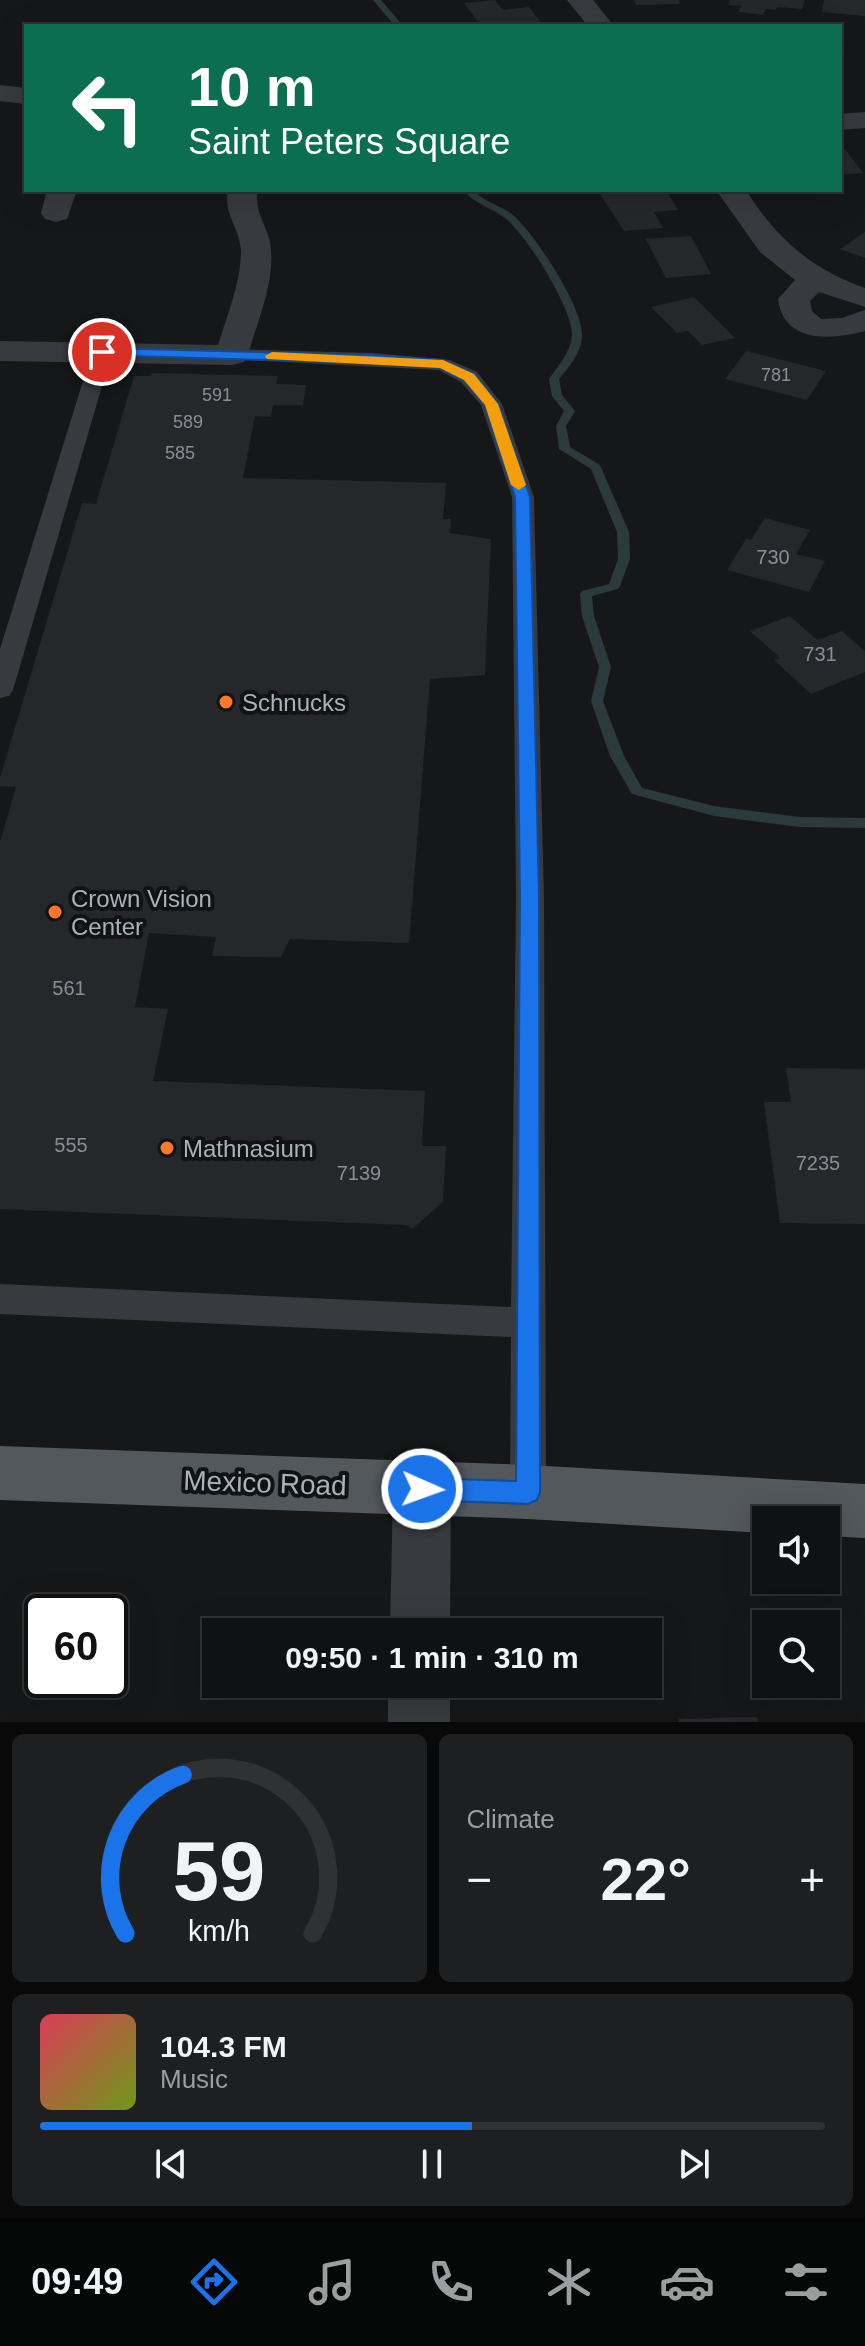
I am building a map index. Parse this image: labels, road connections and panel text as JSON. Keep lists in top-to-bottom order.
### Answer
{
  "streets": {
    "main road": ["Mexico Road"]
  },
  "places": ["Schnucks", "Crown Vision Center", "Mathnasium"],
  "house_numbers": [
    "781",
    "591",
    "589",
    "585",
    "730",
    "731",
    "561",
    "555",
    "7235",
    "7139"
  ],
  "page": {
    "turn": ["10 m", "Saint Peters Square"],
    "limit": "60",
    "trip": "09:50 · 1 min · 310 m",
    "tile": "Climate",
    "heat": ["−", "22°", "+"],
    "song": ["104.3 FM", "Music"],
    "tabs": "09:49",
    "gauge": ["59", "km/h"]
  }
}
